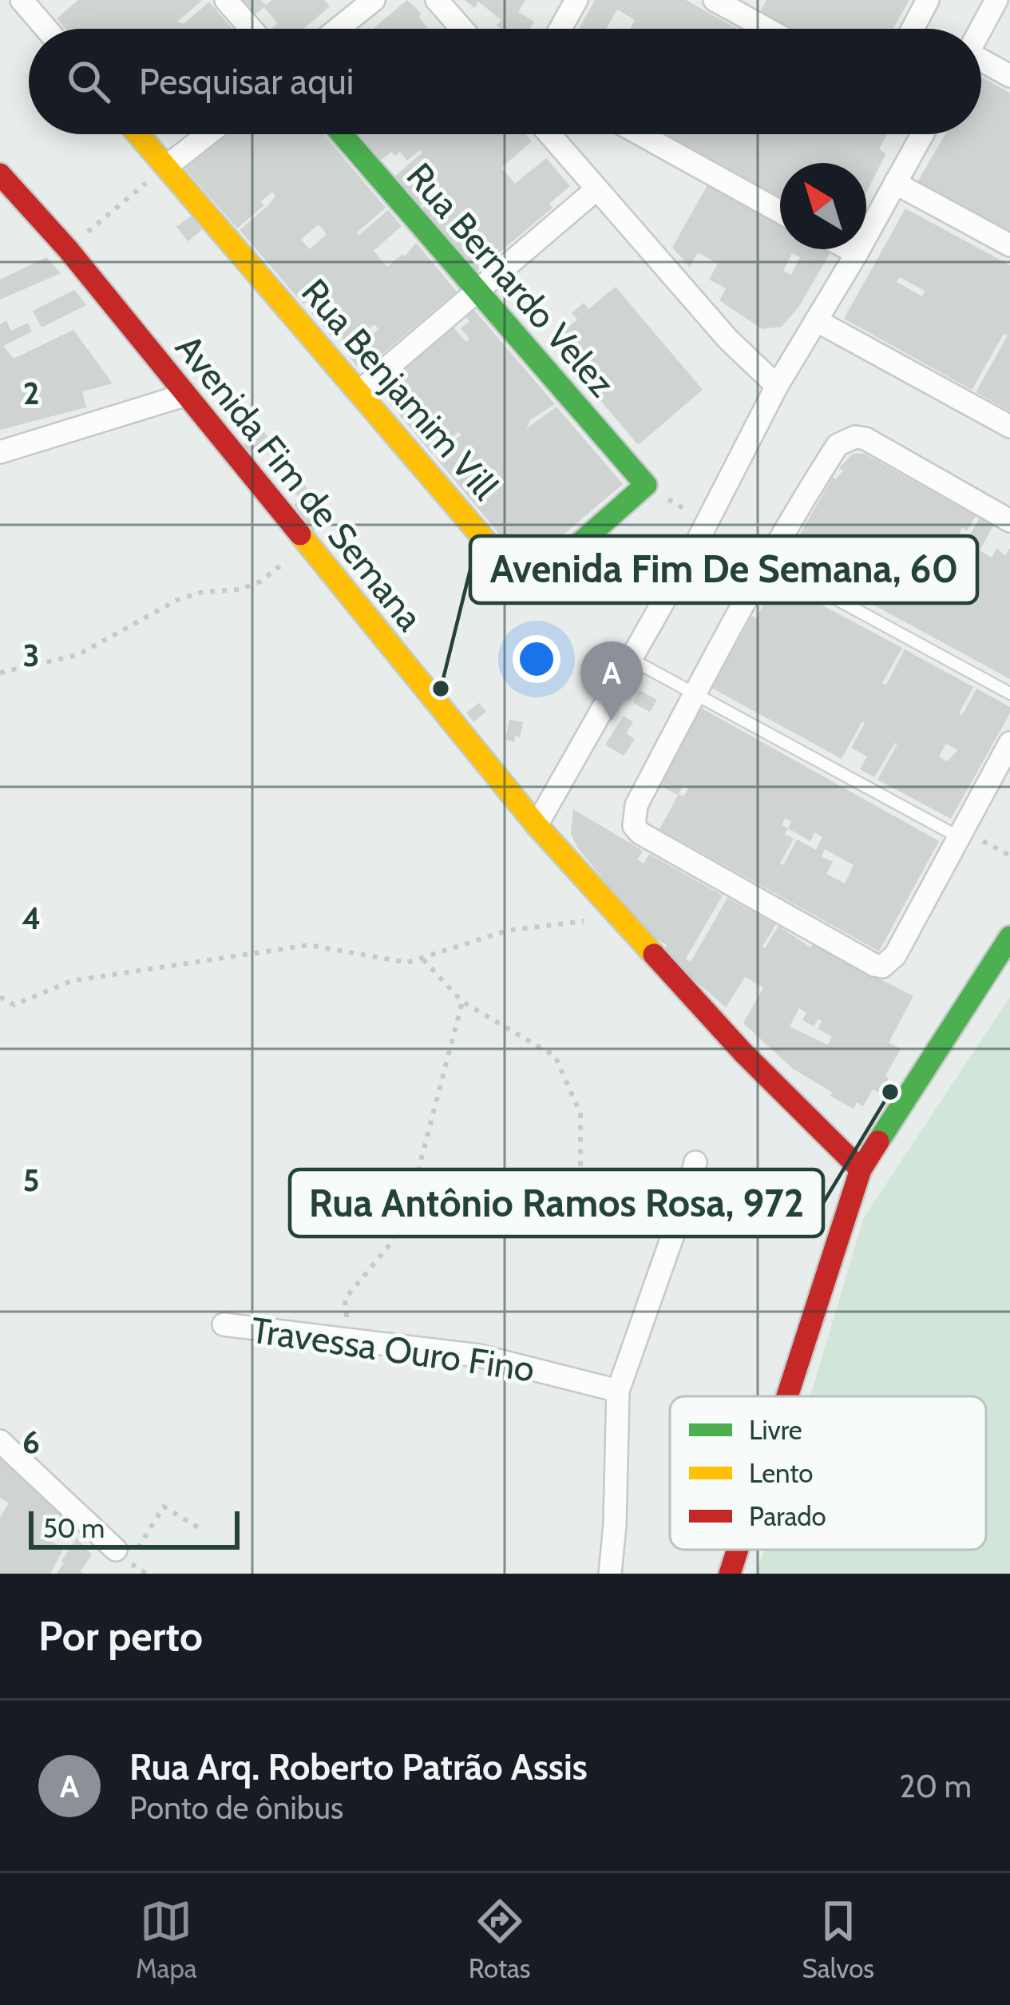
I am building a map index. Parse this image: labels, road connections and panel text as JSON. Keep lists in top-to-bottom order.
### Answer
{
  "streets": {
    "street": [
      "Rua Bernardo Velez",
      "Rua Benjamim Vill",
      "Avenida Fim de Semana",
      "Travessa Ouro Fino"
    ]
  },
  "crossings": [
    ["Rua Bernardo Velez", "Rua Benjamim Vill"]
  ],
  "places": ["Avenida Fim De Semana, 60", "Rua Antônio Ramos Rosa, 972"],
  "legend": ["Livre", "Lento", "Parado"],
  "scale_bar": "50 m",
  "north": "top left",
  "page": {
    "search": "Pesquisar aqui",
    "pins": "A",
    "scale": "50 m",
    "heading": "Por perto",
    "list": [
      {
        "mark": "A",
        "name": "Rua Arq. Roberto Patrão Assis",
        "note": "Ponto de ônibus",
        "value": "20 m"
      }
    ],
    "nav": ["Mapa", "Rotas", "Salvos"]
  },
  "grid": {
    "rows": [
      "2",
      "3",
      "4",
      "5",
      "6"
    ]
  }
}
